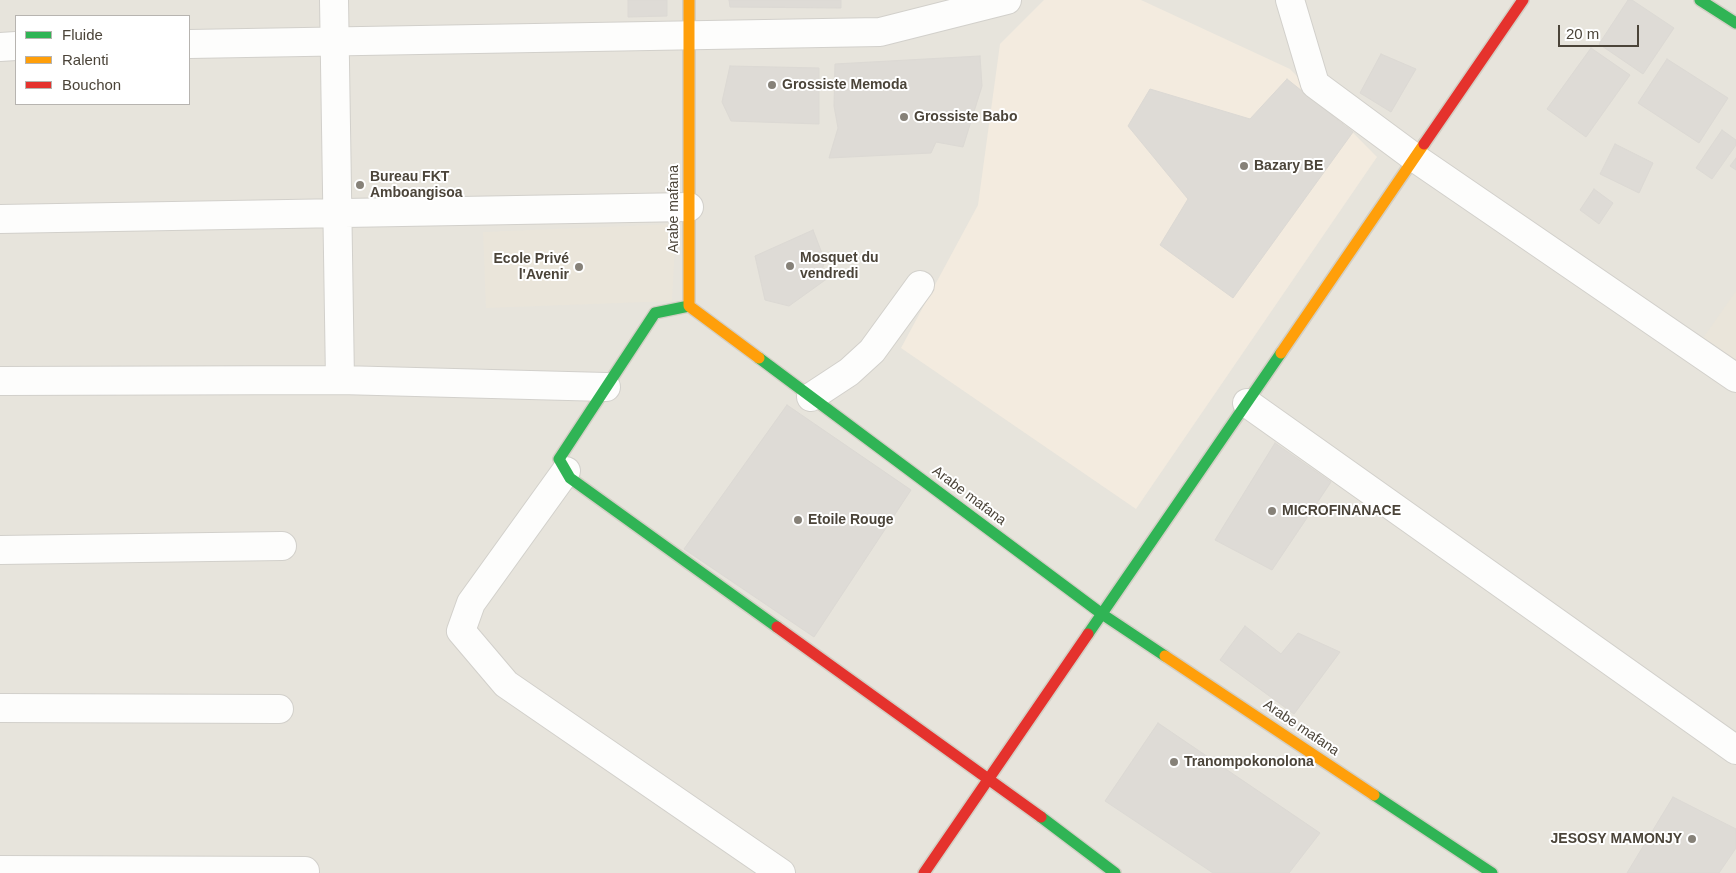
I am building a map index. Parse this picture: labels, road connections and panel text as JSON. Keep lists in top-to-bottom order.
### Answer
{
  "streets": {
    "street": ["Arabe mafana"]
  },
  "places": [
    "Grossiste Memoda",
    "Grossiste Babo",
    "Bazary BE",
    "Bureau FKT Amboangisoa",
    "Mosquet du vendredi",
    "Ecole Privé l'Avenir",
    "MICROFINANACE",
    "Etoile Rouge",
    "Tranompokonolona",
    "JESOSY MAMONJY"
  ],
  "legend": ["Fluide", "Ralenti", "Bouchon"],
  "scale_bar": "20 m"
}
